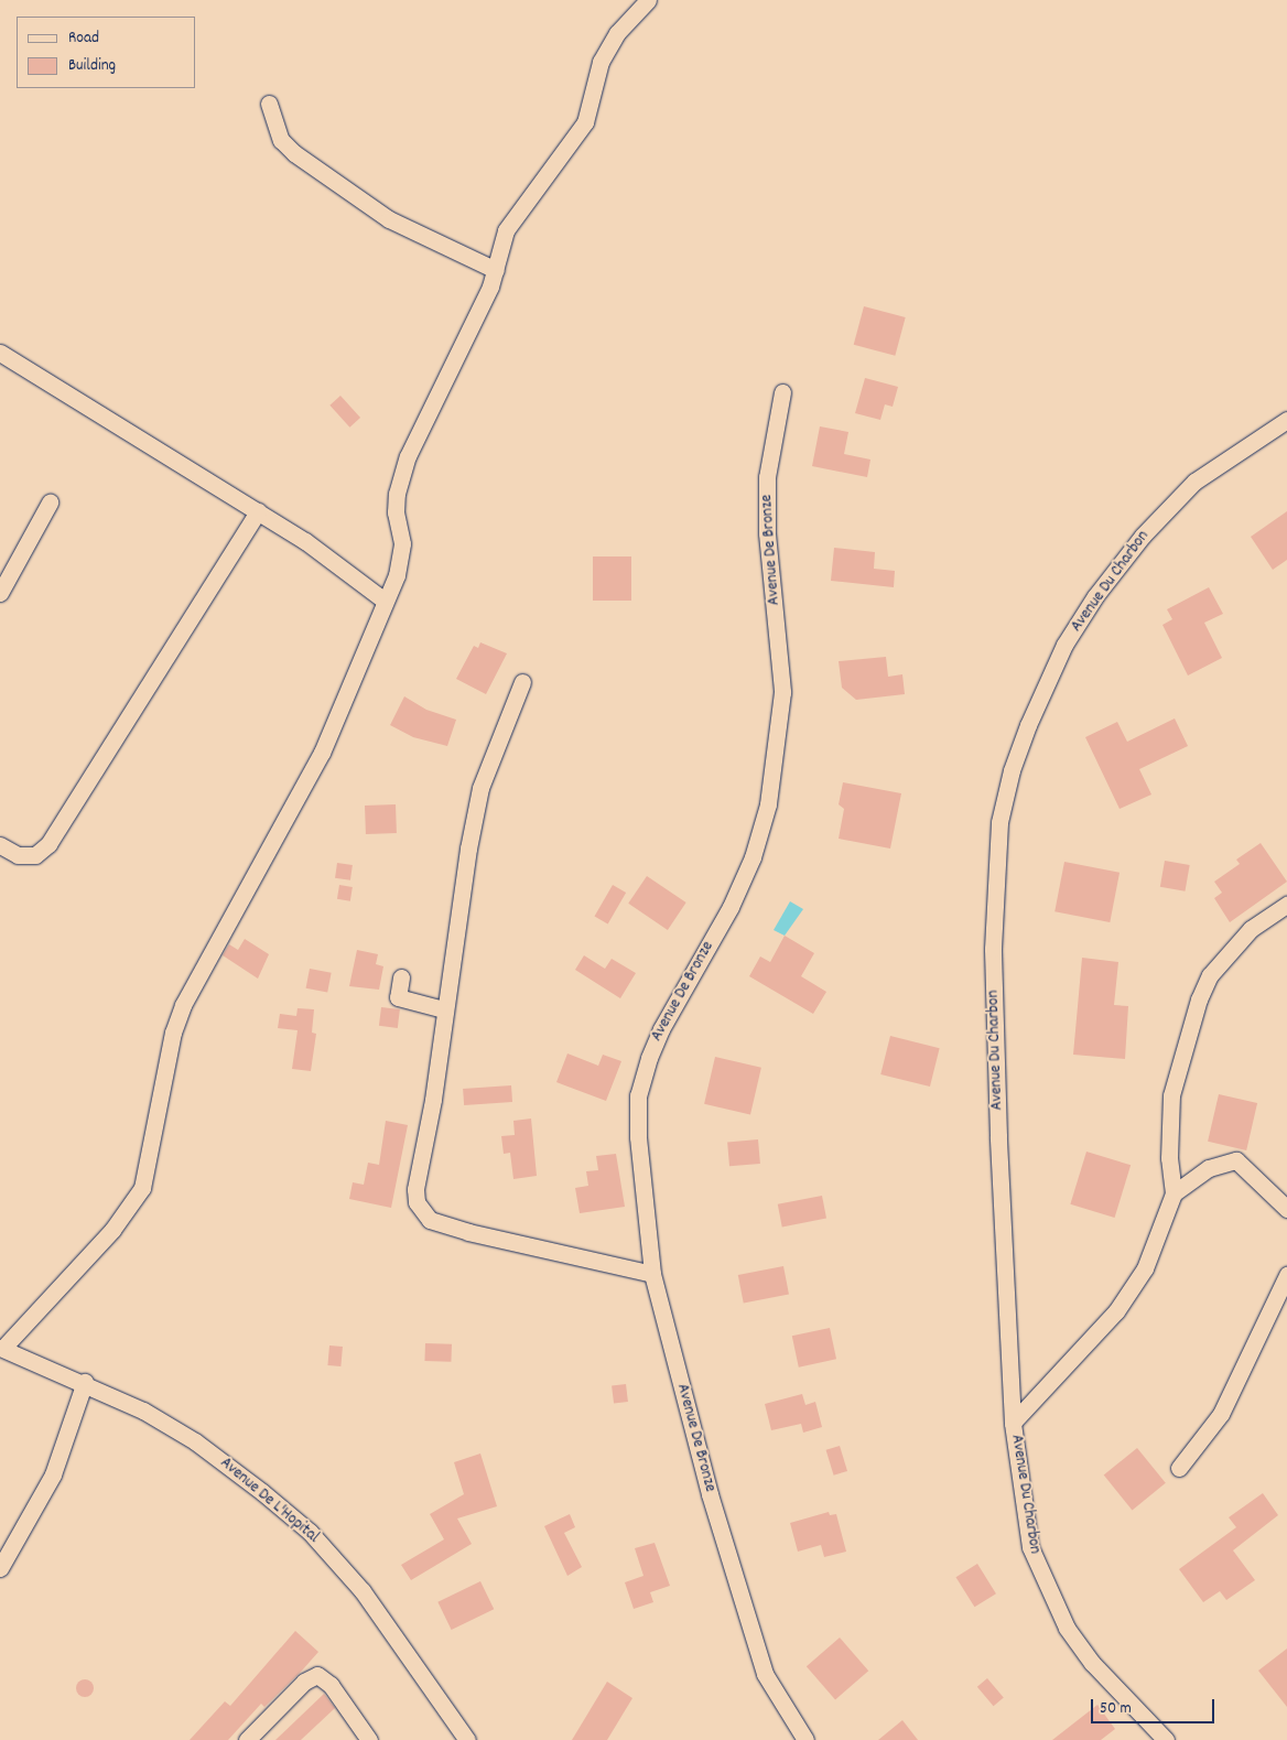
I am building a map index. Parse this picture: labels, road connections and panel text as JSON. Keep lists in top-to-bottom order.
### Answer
{
  "streets": {
    "street": ["Avenue De Bronze", "Avenue Du Charbon", "Avenue De L'Hopital"]
  },
  "legend": ["Road", "Building"],
  "scale_bar": "50 m"
}
